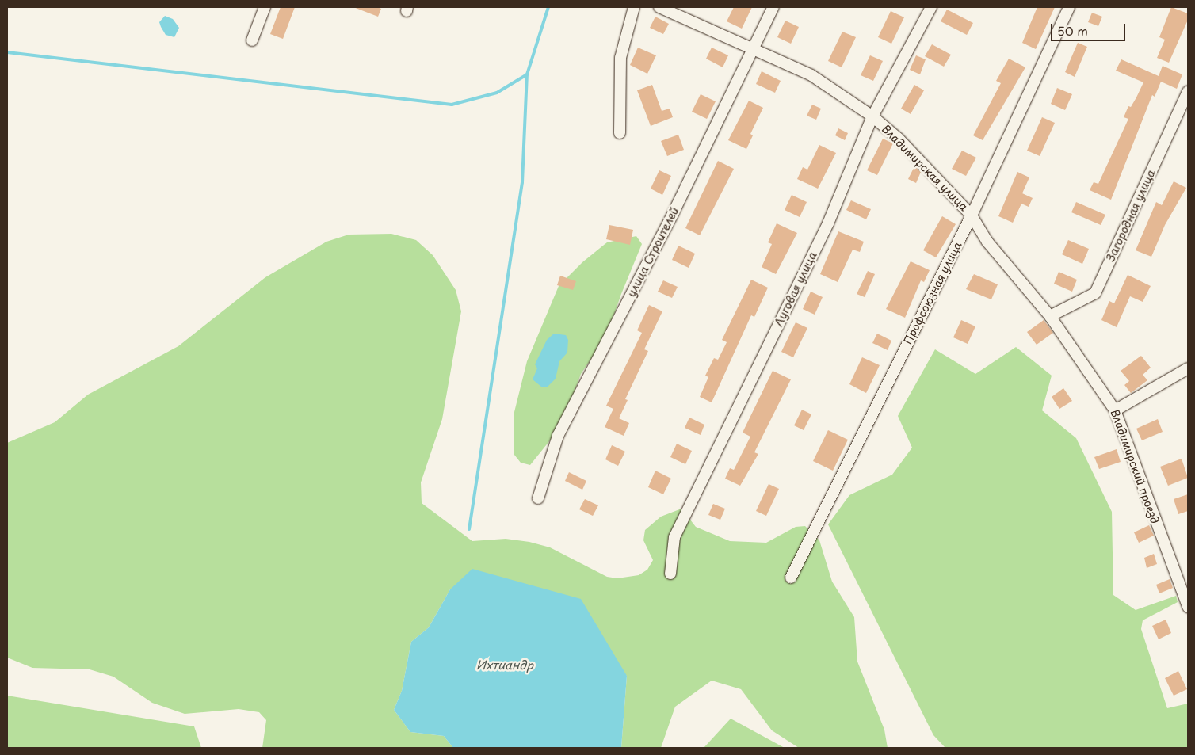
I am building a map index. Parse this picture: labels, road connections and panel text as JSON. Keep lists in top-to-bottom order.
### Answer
{
  "streets": {
    "street": [
      "Владимирская улица",
      "Загородная улица",
      "улица Строителей",
      "Луговая улица",
      "Профсоюзная улица",
      "Владимирский проезд"
    ]
  },
  "crossings": [
    ["Владимирская улица", "Загородная улица"],
    ["Владимирская улица", "улица Строителей"],
    ["Владимирская улица", "Луговая улица"],
    ["Владимирская улица", "Профсоюзная улица"],
    ["Владимирская улица", "Владимирский проезд"],
    ["Загородная улица", "Владимирский проезд"]
  ],
  "water": ["Ихтиандр"],
  "scale_bar": "50 m"
}
